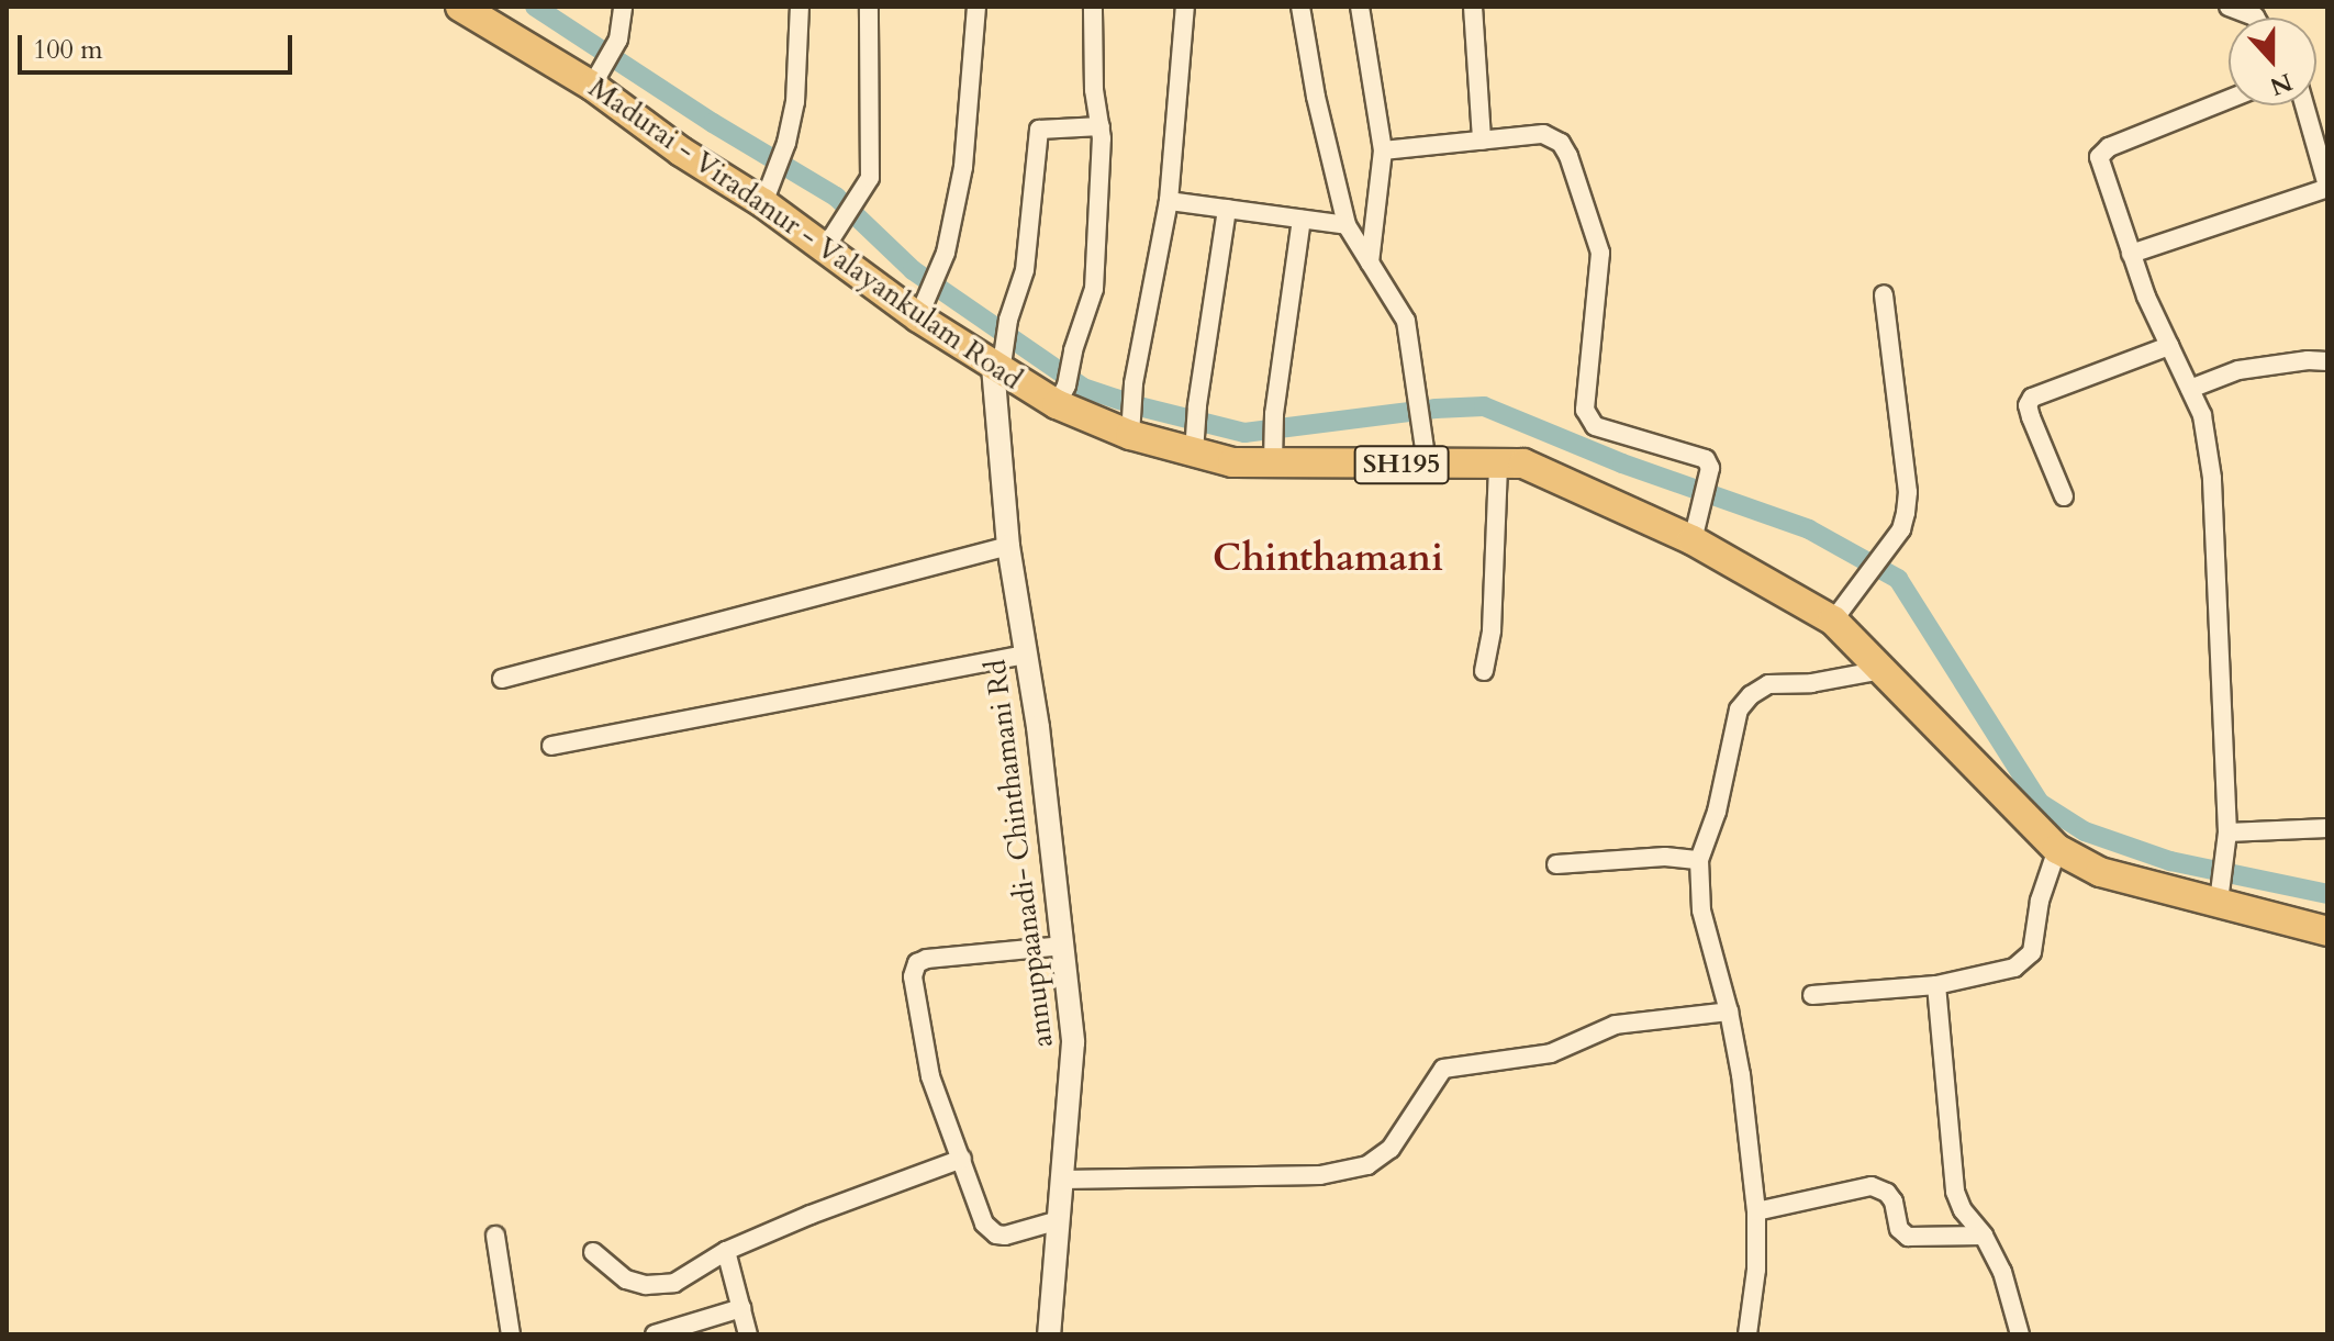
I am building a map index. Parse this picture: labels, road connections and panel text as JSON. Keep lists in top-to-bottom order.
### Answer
{
  "streets": {
    "main road": ["Madurai - Viradanur - Valayankulam Road", "SH195"],
    "street": ["annuppaanadi- Chinthamani Rd"]
  },
  "crossings": [
    ["Madurai - Viradanur - Valayankulam Road", "annuppaanadi- Chinthamani Rd"]
  ],
  "districts": ["Chinthamani"],
  "scale_bar": "100 m",
  "north": "bottom"
}
